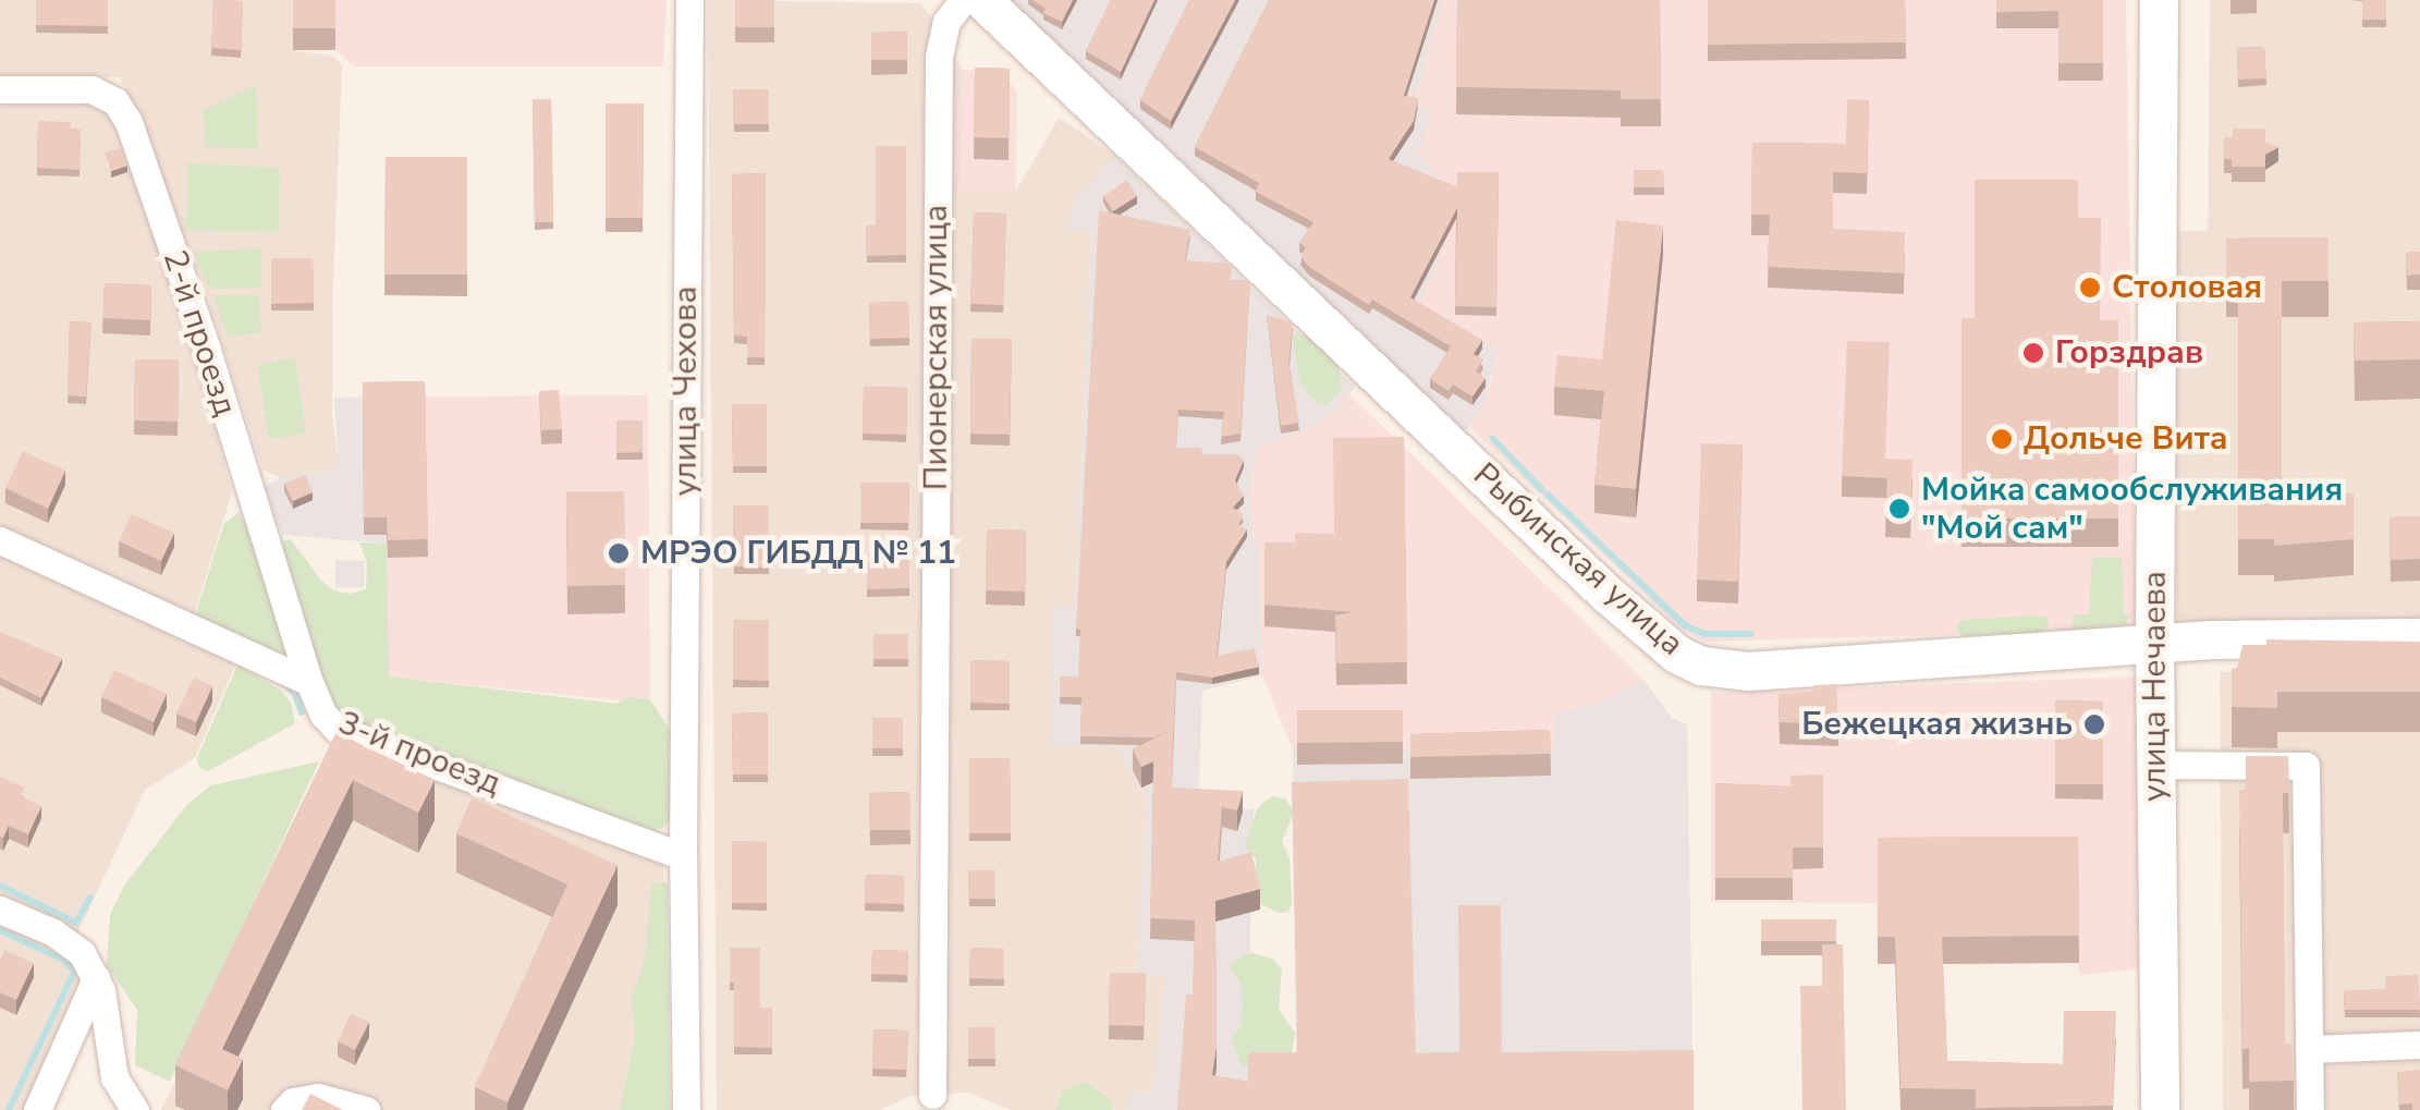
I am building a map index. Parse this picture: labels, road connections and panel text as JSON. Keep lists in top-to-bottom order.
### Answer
{
  "streets": {
    "main road": ["Рыбинская улица", "улица Нечаева"],
    "street": [
      "2-й проезд",
      "Пионерская улица",
      "улица Чехова",
      "3-й проезд"
    ]
  },
  "crossings": [
    ["2-й проезд", "3-й проезд"],
    ["улица Чехова", "3-й проезд"],
    ["Рыбинская улица", "улица Нечаева"]
  ],
  "places": [
    "Столовая",
    "Горздрав",
    "Дольче Вита",
    "Мойка самообслуживания \"Мой сам\"",
    "МРЭО ГИБДД № 11",
    "Бежецкая жизнь"
  ]
}
